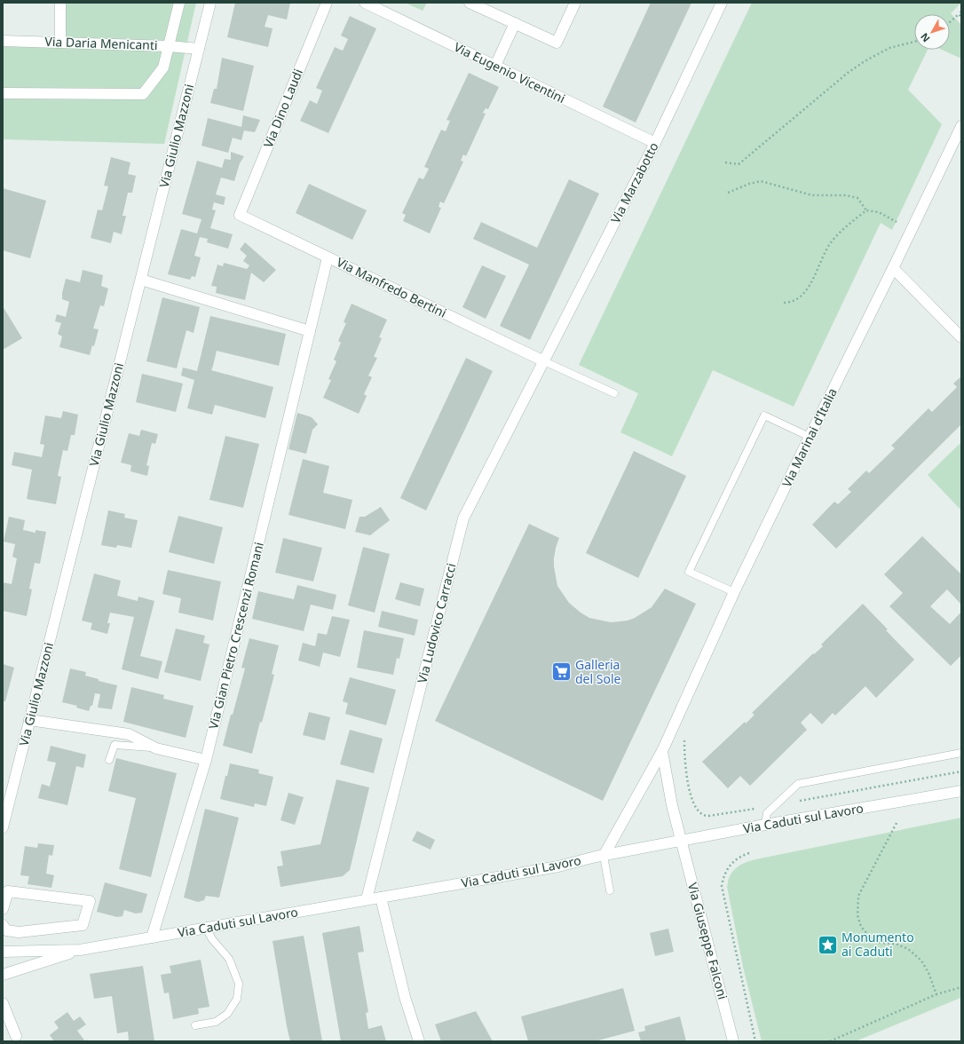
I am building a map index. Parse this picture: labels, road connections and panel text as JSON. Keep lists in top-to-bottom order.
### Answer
{
  "streets": {
    "street": [
      "Via Daria Menicanti",
      "Via Eugenio Vicentini",
      "Via Dino Laudi",
      "Via Giulio Mazzoni",
      "Via Marzabotto",
      "Via Manfredo Bertini",
      "Via Marinai d'Italia",
      "Via Ludovico Carracci",
      "Via Gian Pietro Crescenzi Romani",
      "Via Caduti sul Lavoro",
      "Via Giuseppe Falconi"
    ]
  },
  "crossings": [
    ["Via Daria Menicanti", "Via Giulio Mazzoni"],
    ["Via Eugenio Vicentini", "Via Marzabotto"],
    ["Via Dino Laudi", "Via Manfredo Bertini"],
    ["Via Marzabotto", "Via Manfredo Bertini"],
    ["Via Marzabotto", "Via Ludovico Carracci"],
    ["Via Manfredo Bertini", "Via Ludovico Carracci"],
    ["Via Manfredo Bertini", "Via Gian Pietro Crescenzi Romani"],
    ["Via Marinai d'Italia", "Via Caduti sul Lavoro"],
    ["Via Ludovico Carracci", "Via Caduti sul Lavoro"],
    ["Via Gian Pietro Crescenzi Romani", "Via Caduti sul Lavoro"],
    ["Via Caduti sul Lavoro", "Via Giuseppe Falconi"]
  ],
  "places": {
    "supermarket": ["Galleria del Sole"],
    "place": ["Monumento ai Caduti"]
  },
  "north": "bottom left"
}
